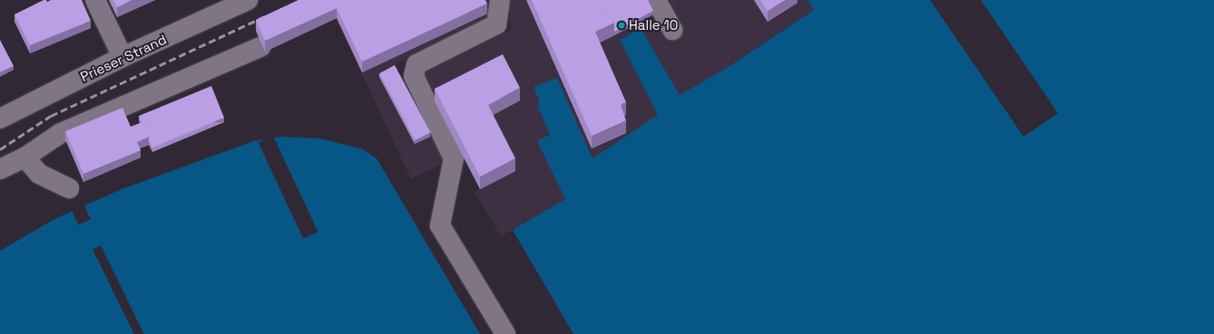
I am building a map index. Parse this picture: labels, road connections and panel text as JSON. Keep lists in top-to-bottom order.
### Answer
{
  "streets": {
    "street": ["Prieser Strand"]
  },
  "places": ["Halle 10"]
}
